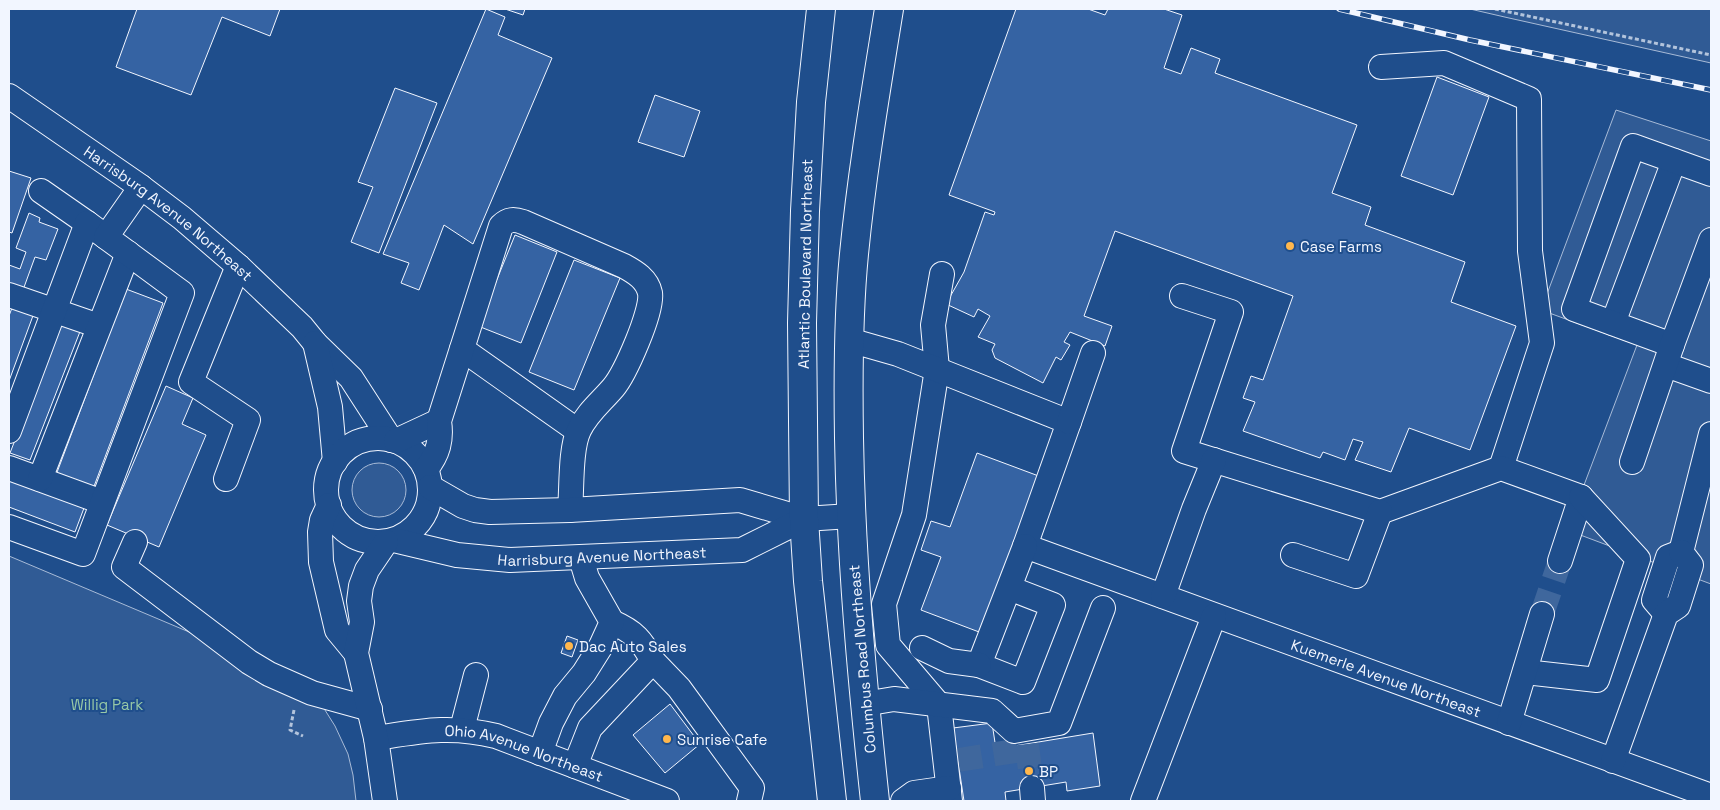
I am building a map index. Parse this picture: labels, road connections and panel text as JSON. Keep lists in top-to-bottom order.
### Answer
{
  "streets": {
    "highway": ["Atlantic Boulevard Northeast", "Columbus Road Northeast"],
    "street": ["Harrisburg Avenue Northeast", "Kuemerle Avenue Northeast", "Ohio Avenue Northeast"]
  },
  "crossings": [
    ["Harrisburg Avenue Northeast", "Atlantic Boulevard Northeast"],
    ["Harrisburg Avenue Northeast", "Columbus Road Northeast"]
  ],
  "parks": ["Willig Park"],
  "places": [
    "Case Farms",
    "Dac Auto Sales",
    "Sunrise Cafe",
    "BP"
  ]
}
